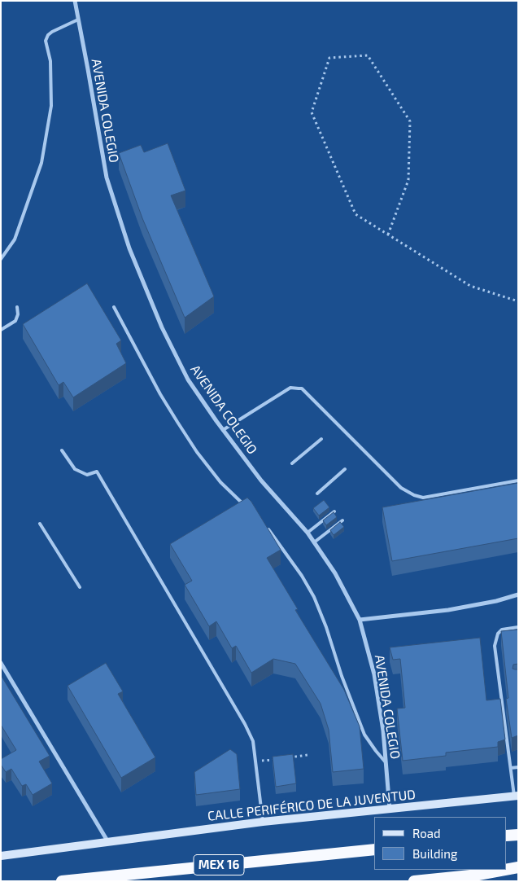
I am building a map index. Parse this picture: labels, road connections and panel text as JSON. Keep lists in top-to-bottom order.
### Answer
{
  "streets": {
    "highway": ["MEX 16"],
    "main road": ["CALLE PERIFÉRICO DE LA JUVENTUD"],
    "street": ["AVENIDA COLEGIO"]
  },
  "crossings": [
    ["AVENIDA COLEGIO", "CALLE PERIFÉRICO DE LA JUVENTUD"]
  ],
  "legend": ["Road", "Building"]
}
